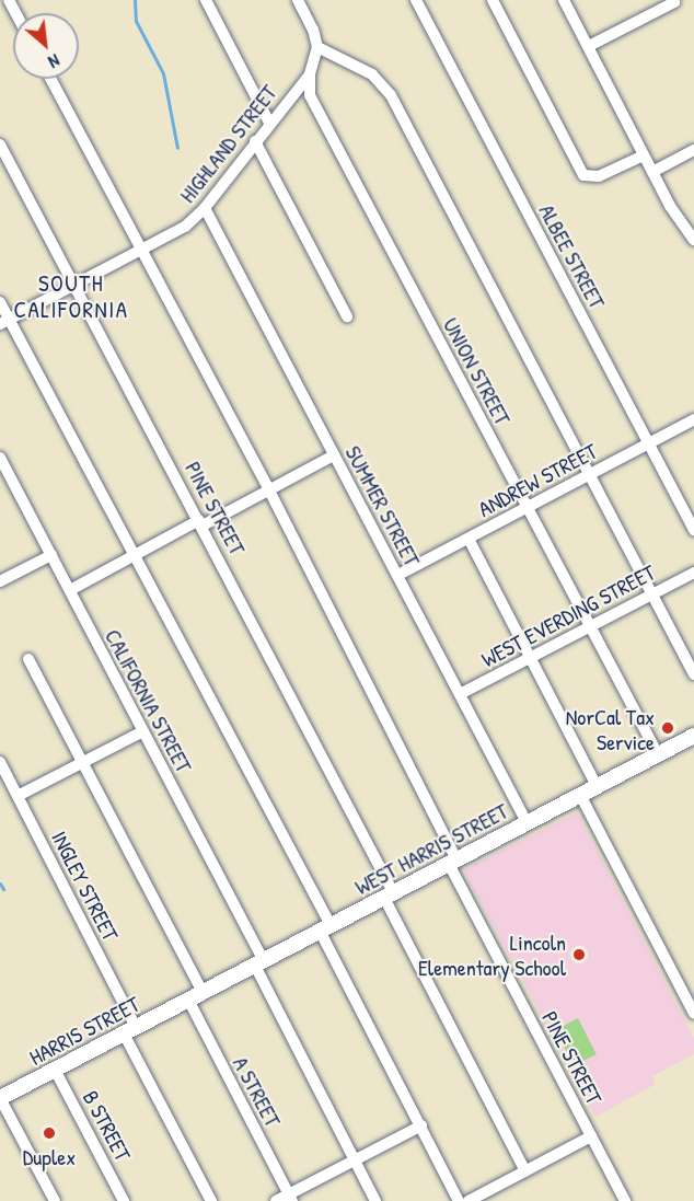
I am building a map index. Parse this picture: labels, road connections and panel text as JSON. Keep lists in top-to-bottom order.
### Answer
{
  "streets": {
    "main road": ["WEST HARRIS STREET", "HARRIS STREET"],
    "street": [
      "HIGHLAND STREET",
      "ALBEE STREET",
      "UNION STREET",
      "ANDREW STREET",
      "SUMMER STREET",
      "PINE STREET",
      "WEST EVERDING STREET",
      "CALIFORNIA STREET",
      "INGLEY STREET",
      "A STREET",
      "B STREET"
    ]
  },
  "crossings": [
    ["HIGHLAND STREET", "UNION STREET"],
    ["HIGHLAND STREET", "SUMMER STREET"],
    ["HIGHLAND STREET", "PINE STREET"],
    ["ALBEE STREET", "ANDREW STREET"],
    ["UNION STREET", "ANDREW STREET"],
    ["UNION STREET", "WEST EVERDING STREET"],
    ["UNION STREET", "WEST HARRIS STREET"],
    ["ANDREW STREET", "SUMMER STREET"],
    ["SUMMER STREET", "WEST EVERDING STREET"],
    ["SUMMER STREET", "WEST HARRIS STREET"],
    ["PINE STREET", "WEST HARRIS STREET"],
    ["CALIFORNIA STREET", "WEST HARRIS STREET"],
    ["WEST HARRIS STREET", "HARRIS STREET"],
    ["WEST HARRIS STREET", "A STREET"],
    ["INGLEY STREET", "HARRIS STREET"],
    ["HARRIS STREET", "A STREET"],
    ["HARRIS STREET", "B STREET"]
  ],
  "districts": ["SOUTH CALIFORNIA"],
  "places": ["NorCal Tax Service", "Lincoln Elementary School", "Duplex"],
  "north": "bottom right"
}
